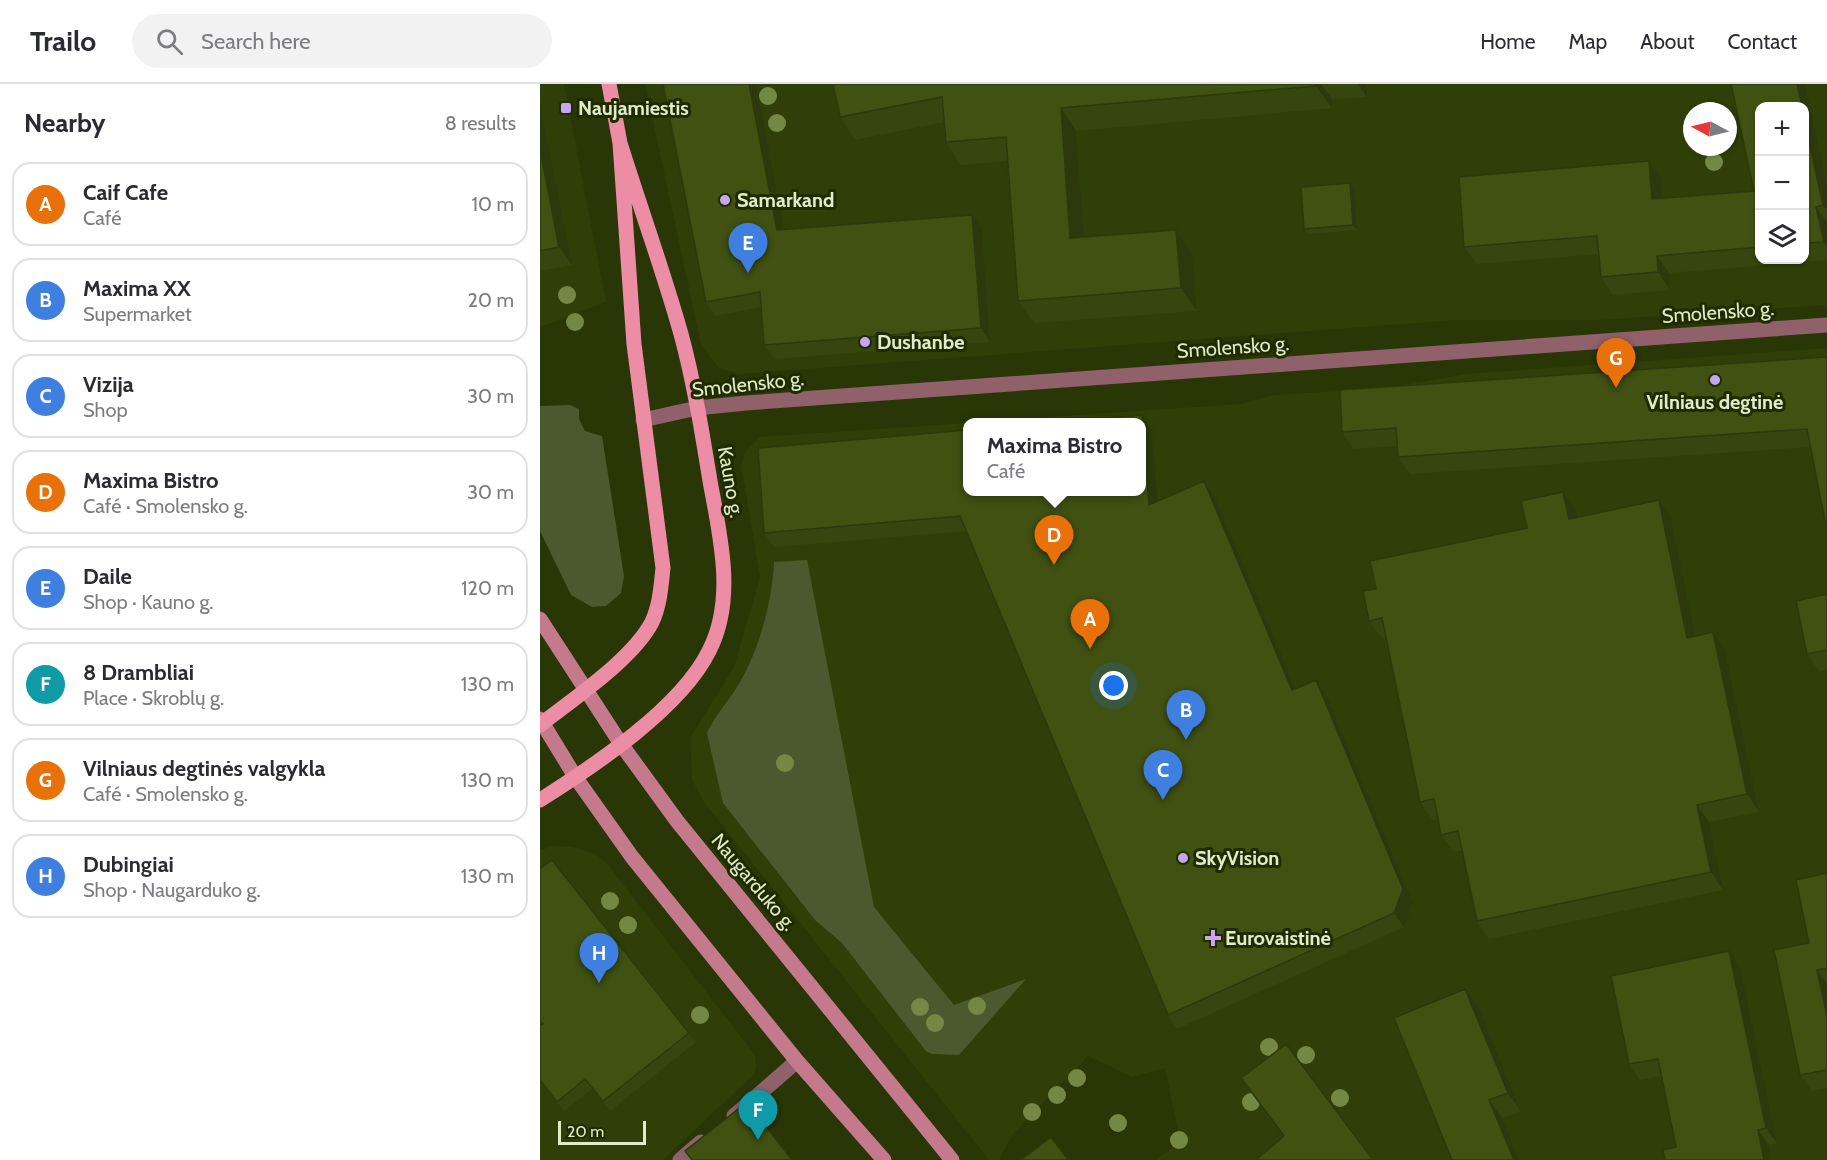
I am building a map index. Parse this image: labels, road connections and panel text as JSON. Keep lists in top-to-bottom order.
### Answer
{
  "streets": {
    "main road": ["Kauno g.", "Naugarduko g."],
    "street": ["Smolensko g."]
  },
  "crossings": [
    ["Smolensko g.", "Kauno g."],
    ["Kauno g.", "Naugarduko g."]
  ],
  "places": {
    "transit": ["Naujamiestis"],
    "other": [
      "Samarkand",
      "Dushanbe",
      "Vilniaus degtinė",
      "SkyVision"
    ],
    "health": ["Eurovaistinė"]
  },
  "scale_bar": "20 m",
  "north": "left",
  "page": {
    "header": "Trailo",
    "search": "Search here",
    "nav": [
      "Home",
      "Map",
      "About",
      "Contact"
    ],
    "heading": ["Nearby", "8 results"],
    "map_buttons": ["+", "−"],
    "list": [
      {
        "mark": "A",
        "name": "Caif Cafe",
        "note": "Café",
        "value": "10 m"
      },
      {
        "mark": "B",
        "name": "Maxima XX",
        "note": "Supermarket",
        "value": "20 m"
      },
      {
        "mark": "C",
        "name": "Vizija",
        "note": "Shop",
        "value": "30 m"
      },
      {
        "mark": "D",
        "name": "Maxima Bistro",
        "note": "Café · Smolensko g.",
        "value": "30 m"
      },
      {
        "mark": "E",
        "name": "Daile",
        "note": "Shop · Kauno g.",
        "value": "120 m"
      },
      {
        "mark": "F",
        "name": "8 Drambliai",
        "note": "Place · Skroblų g.",
        "value": "130 m"
      },
      {
        "mark": "G",
        "name": "Vilniaus degtinės valgykla",
        "note": "Café · Smolensko g.",
        "value": "130 m"
      },
      {
        "mark": "H",
        "name": "Dubingiai",
        "note": "Shop · Naugarduko g.",
        "value": "130 m"
      }
    ],
    "pins": [
      "E",
      "G",
      "D",
      "A",
      "B",
      "C",
      "H",
      "F"
    ],
    "popup": ["Maxima Bistro", "Café"],
    "scale": "20 m"
  }
}
